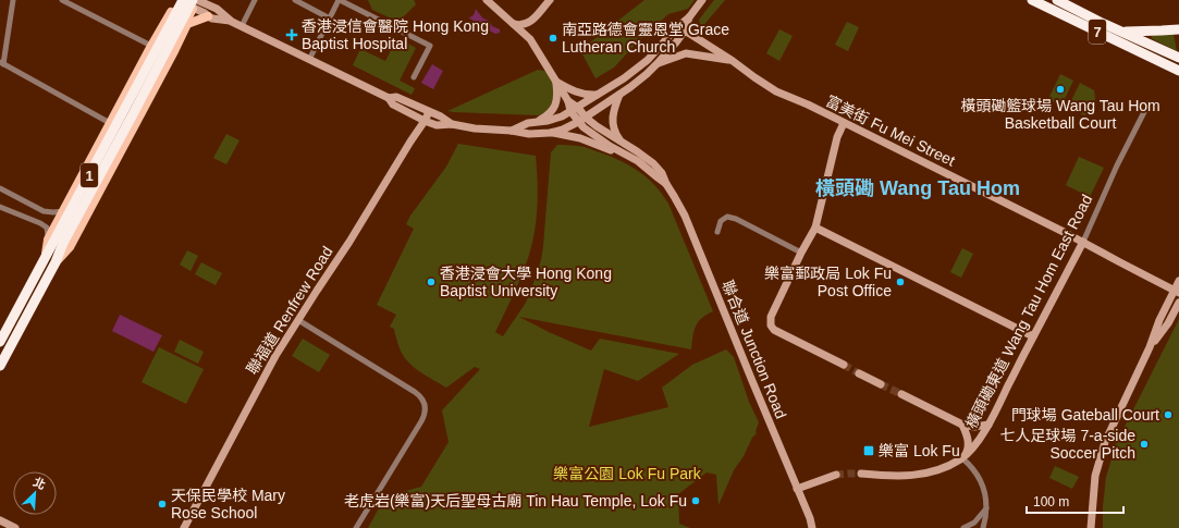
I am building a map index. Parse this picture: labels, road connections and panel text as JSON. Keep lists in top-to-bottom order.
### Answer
{
  "streets": {
    "highway": ["7", "1"],
    "street": [
      "富美街 Fu Mei Street",
      "聯福道 Renfrew Road",
      "橫頭磡東道 Wang Tau Hom East Road",
      "聯合道 Junction Road"
    ]
  },
  "crossings": [
    ["富美街 Fu Mei Street", "橫頭磡東道 Wang Tau Hom East Road"]
  ],
  "districts": ["橫頭磡 Wang Tau Hom"],
  "parks": ["樂富公園 Lok Fu Park"],
  "places": {
    "health": ["香港浸信會醫院 Hong Kong Baptist Hospital"],
    "other": [
      "南亞路德會靈恩堂 Grace Lutheran Church",
      "橫頭磡籃球場 Wang Tau Hom Basketball Court",
      "香港浸會大學 Hong Kong Baptist University",
      "樂富郵政局 Lok Fu Post Office",
      "門球場 Gateball Court",
      "七人足球場 7-a-side Soccer Pitch",
      "老虎岩(樂富)天后聖母古廟 Tin Hau Temple, Lok Fu",
      "天保民學校 Mary Rose School"
    ],
    "transit": ["樂富 Lok Fu"]
  },
  "scale_bar": "100 m",
  "north": "top right"
}
